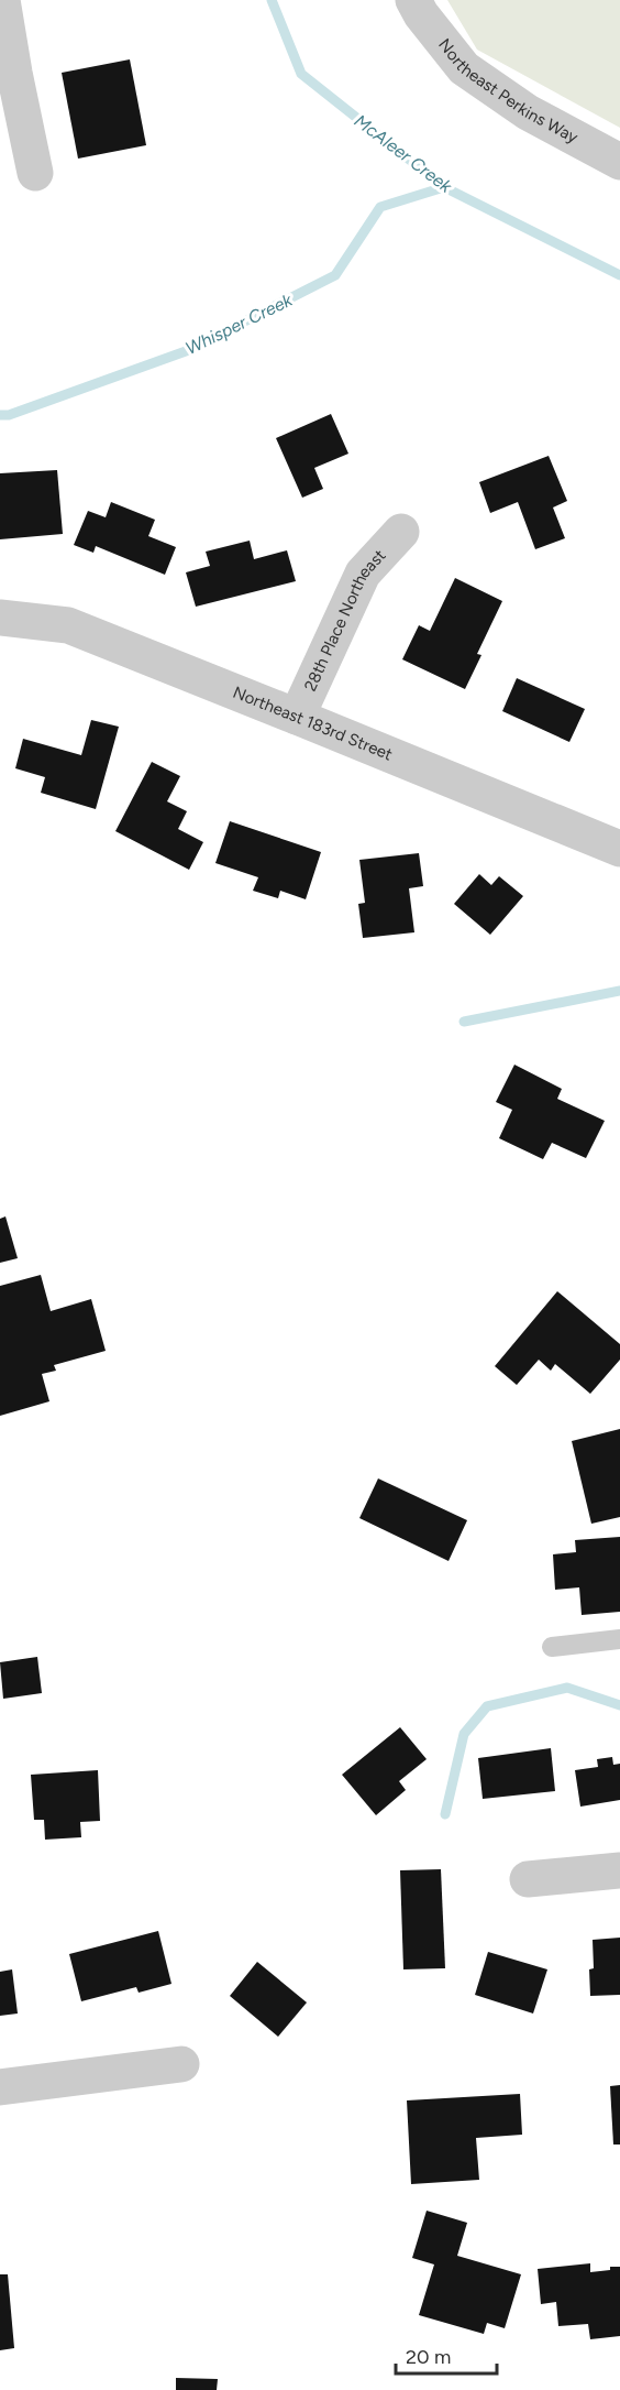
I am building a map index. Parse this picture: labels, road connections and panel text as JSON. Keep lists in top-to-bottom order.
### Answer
{
  "streets": {
    "street": ["Northeast Perkins Way", "28th Place Northeast", "Northeast 183rd Street"]
  },
  "crossings": [
    ["28th Place Northeast", "Northeast 183rd Street"]
  ],
  "water": ["McAleer Creek", "Whisper Creek"],
  "scale_bar": "20 m"
}
